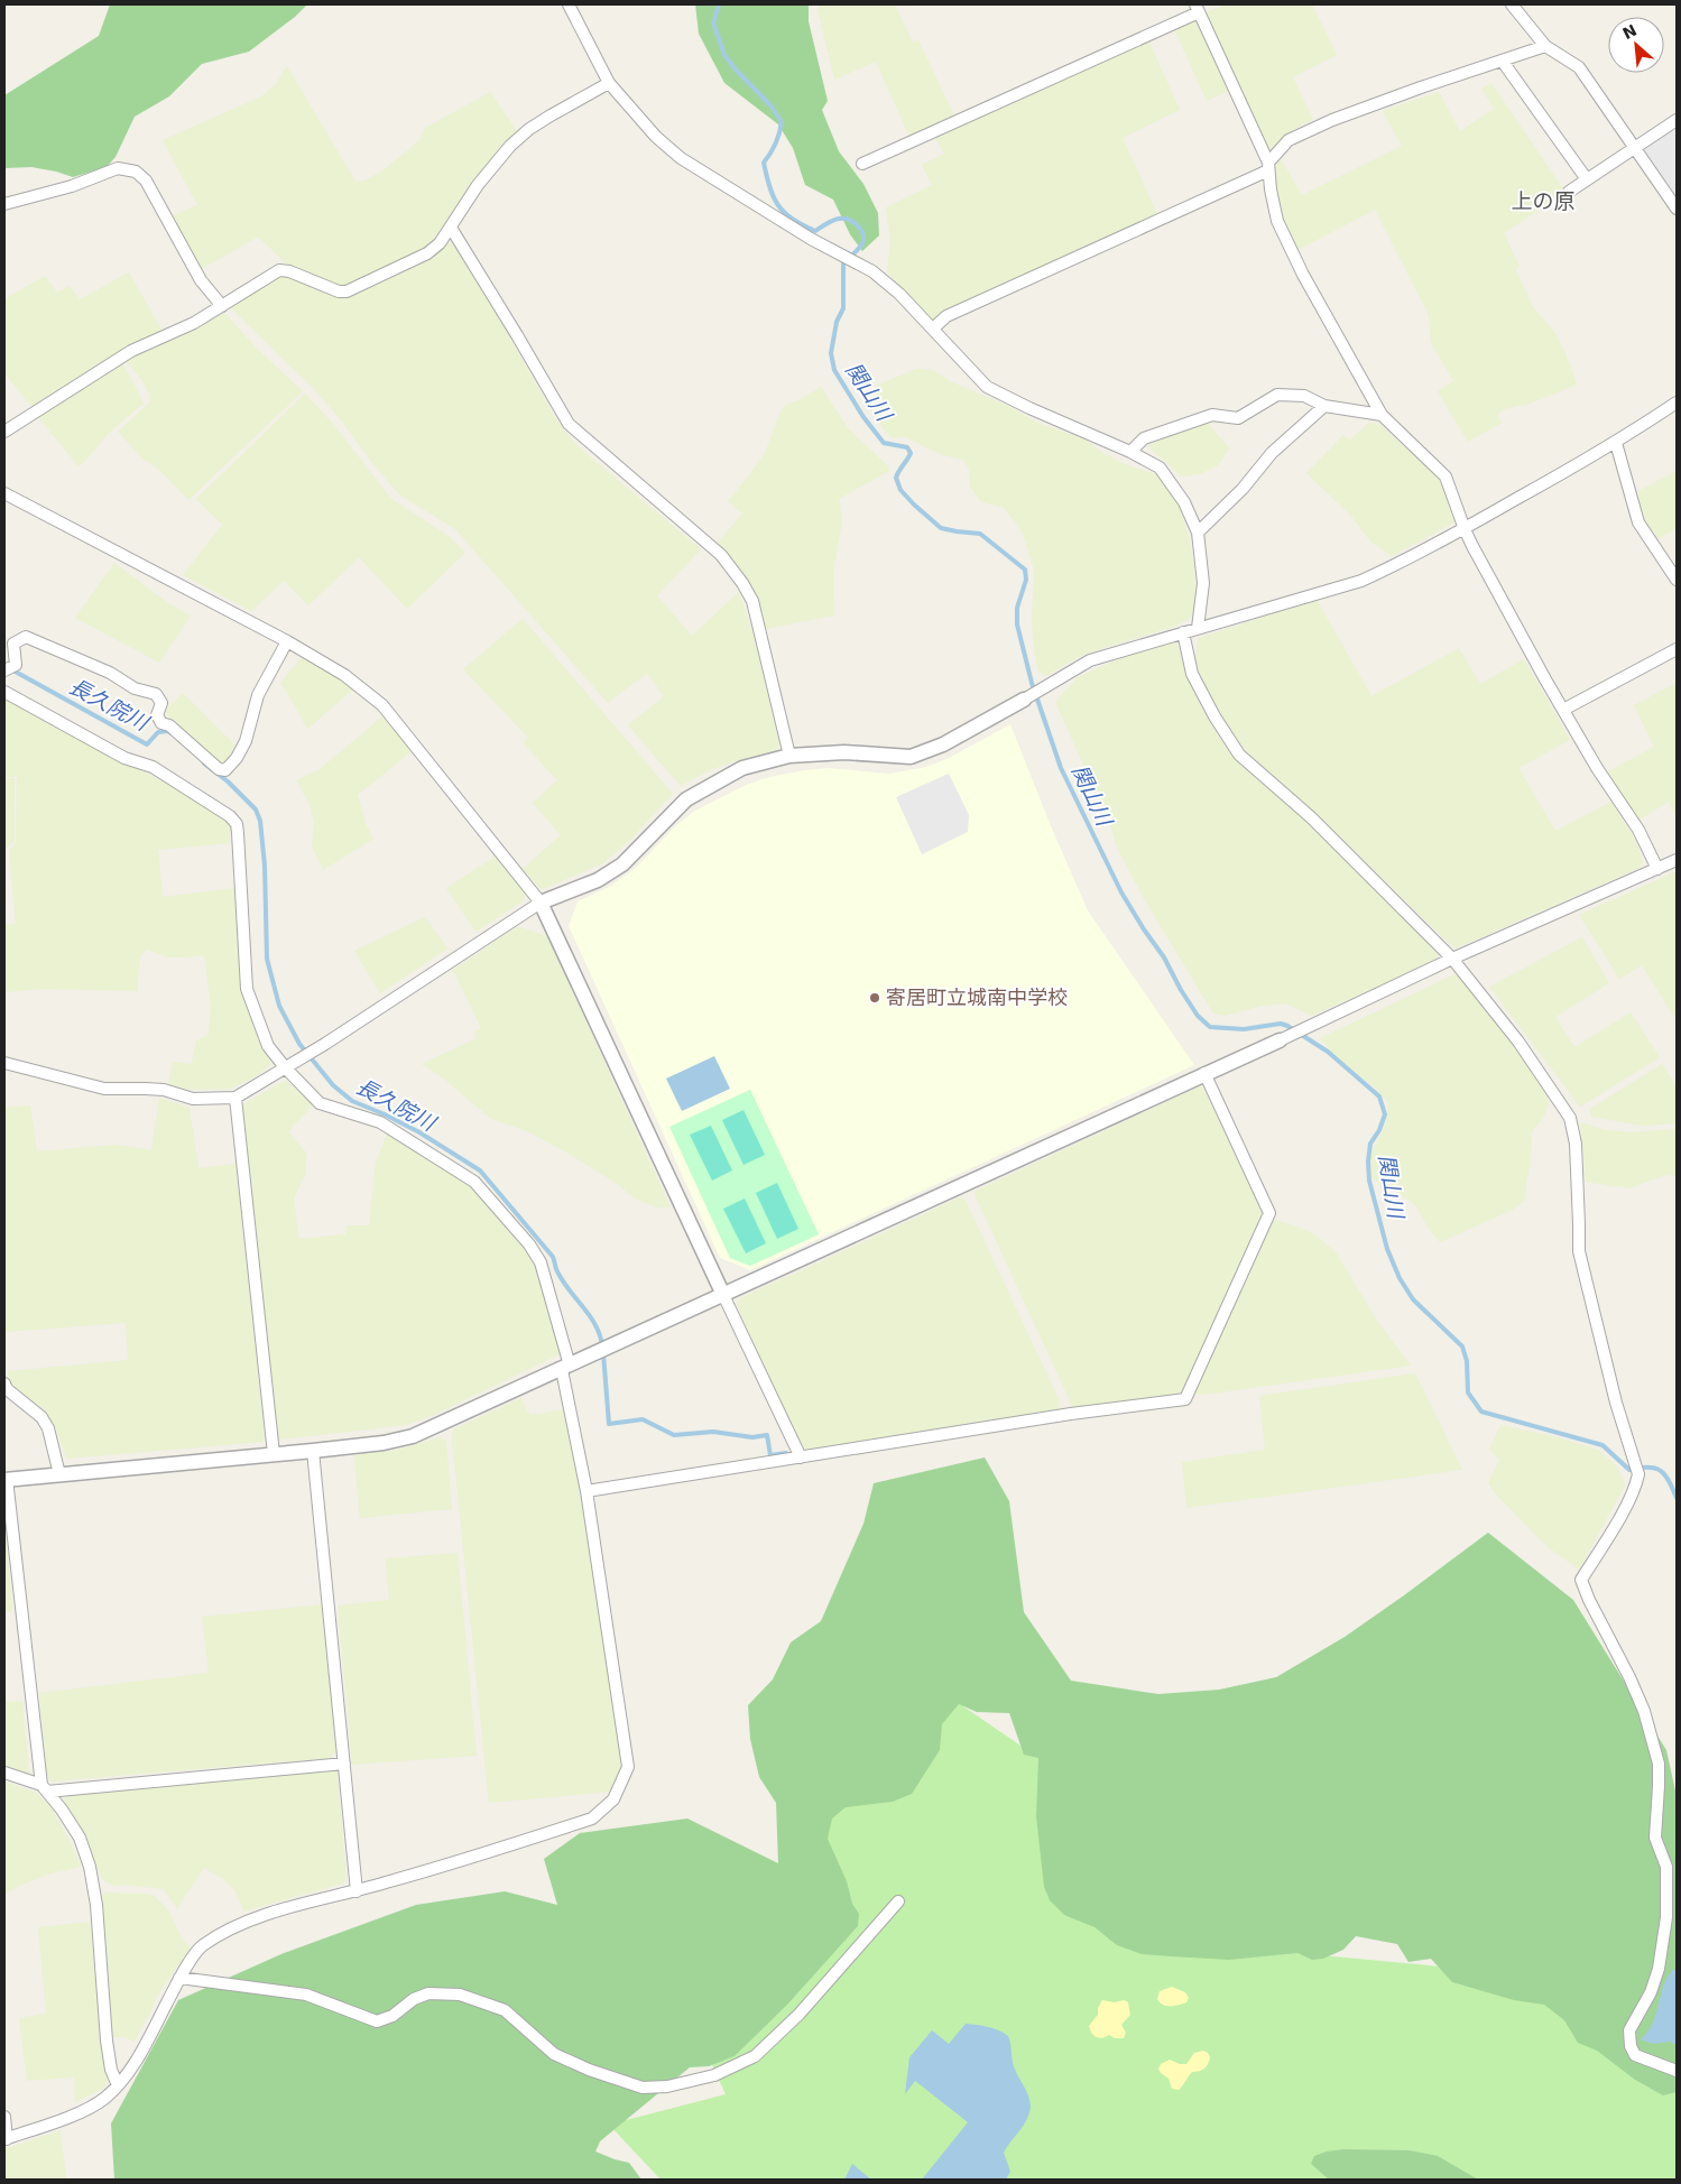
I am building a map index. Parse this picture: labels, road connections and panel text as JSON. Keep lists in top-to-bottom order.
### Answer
{
  "districts": ["上の原"],
  "water": ["関山川", "長久院川"],
  "places": ["寄居町立城南中学校"],
  "north": "top left"
}
